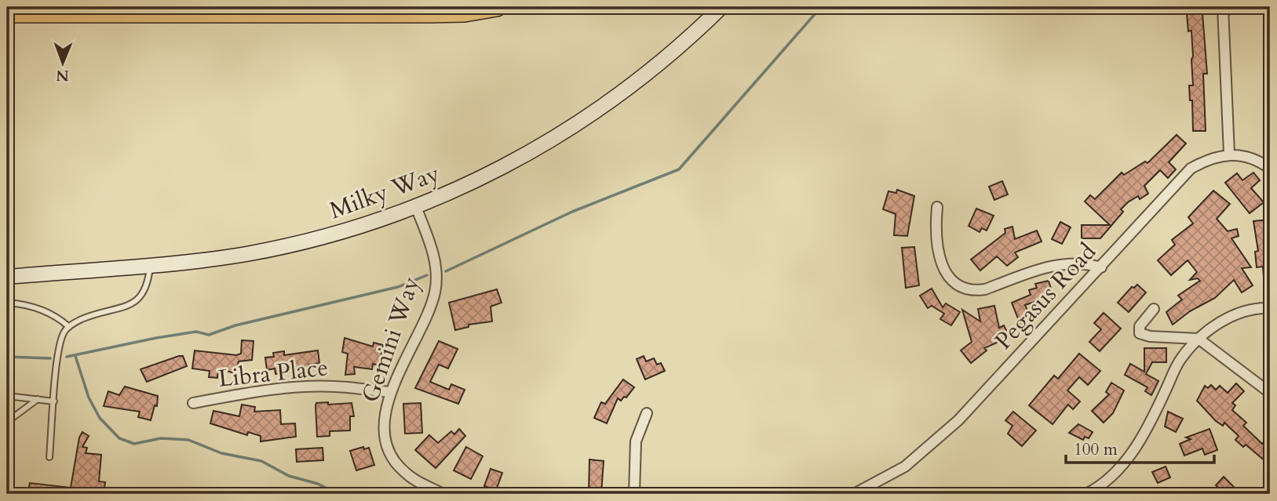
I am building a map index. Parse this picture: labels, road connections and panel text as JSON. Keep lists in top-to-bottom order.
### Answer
{
  "streets": {
    "street": [
      "Milky Way",
      "Pegasus Road",
      "Gemini Way",
      "Libra Place"
    ]
  },
  "crossings": [
    ["Milky Way", "Gemini Way"],
    ["Gemini Way", "Libra Place"]
  ],
  "scale_bar": "100 m",
  "north": "bottom"
}
